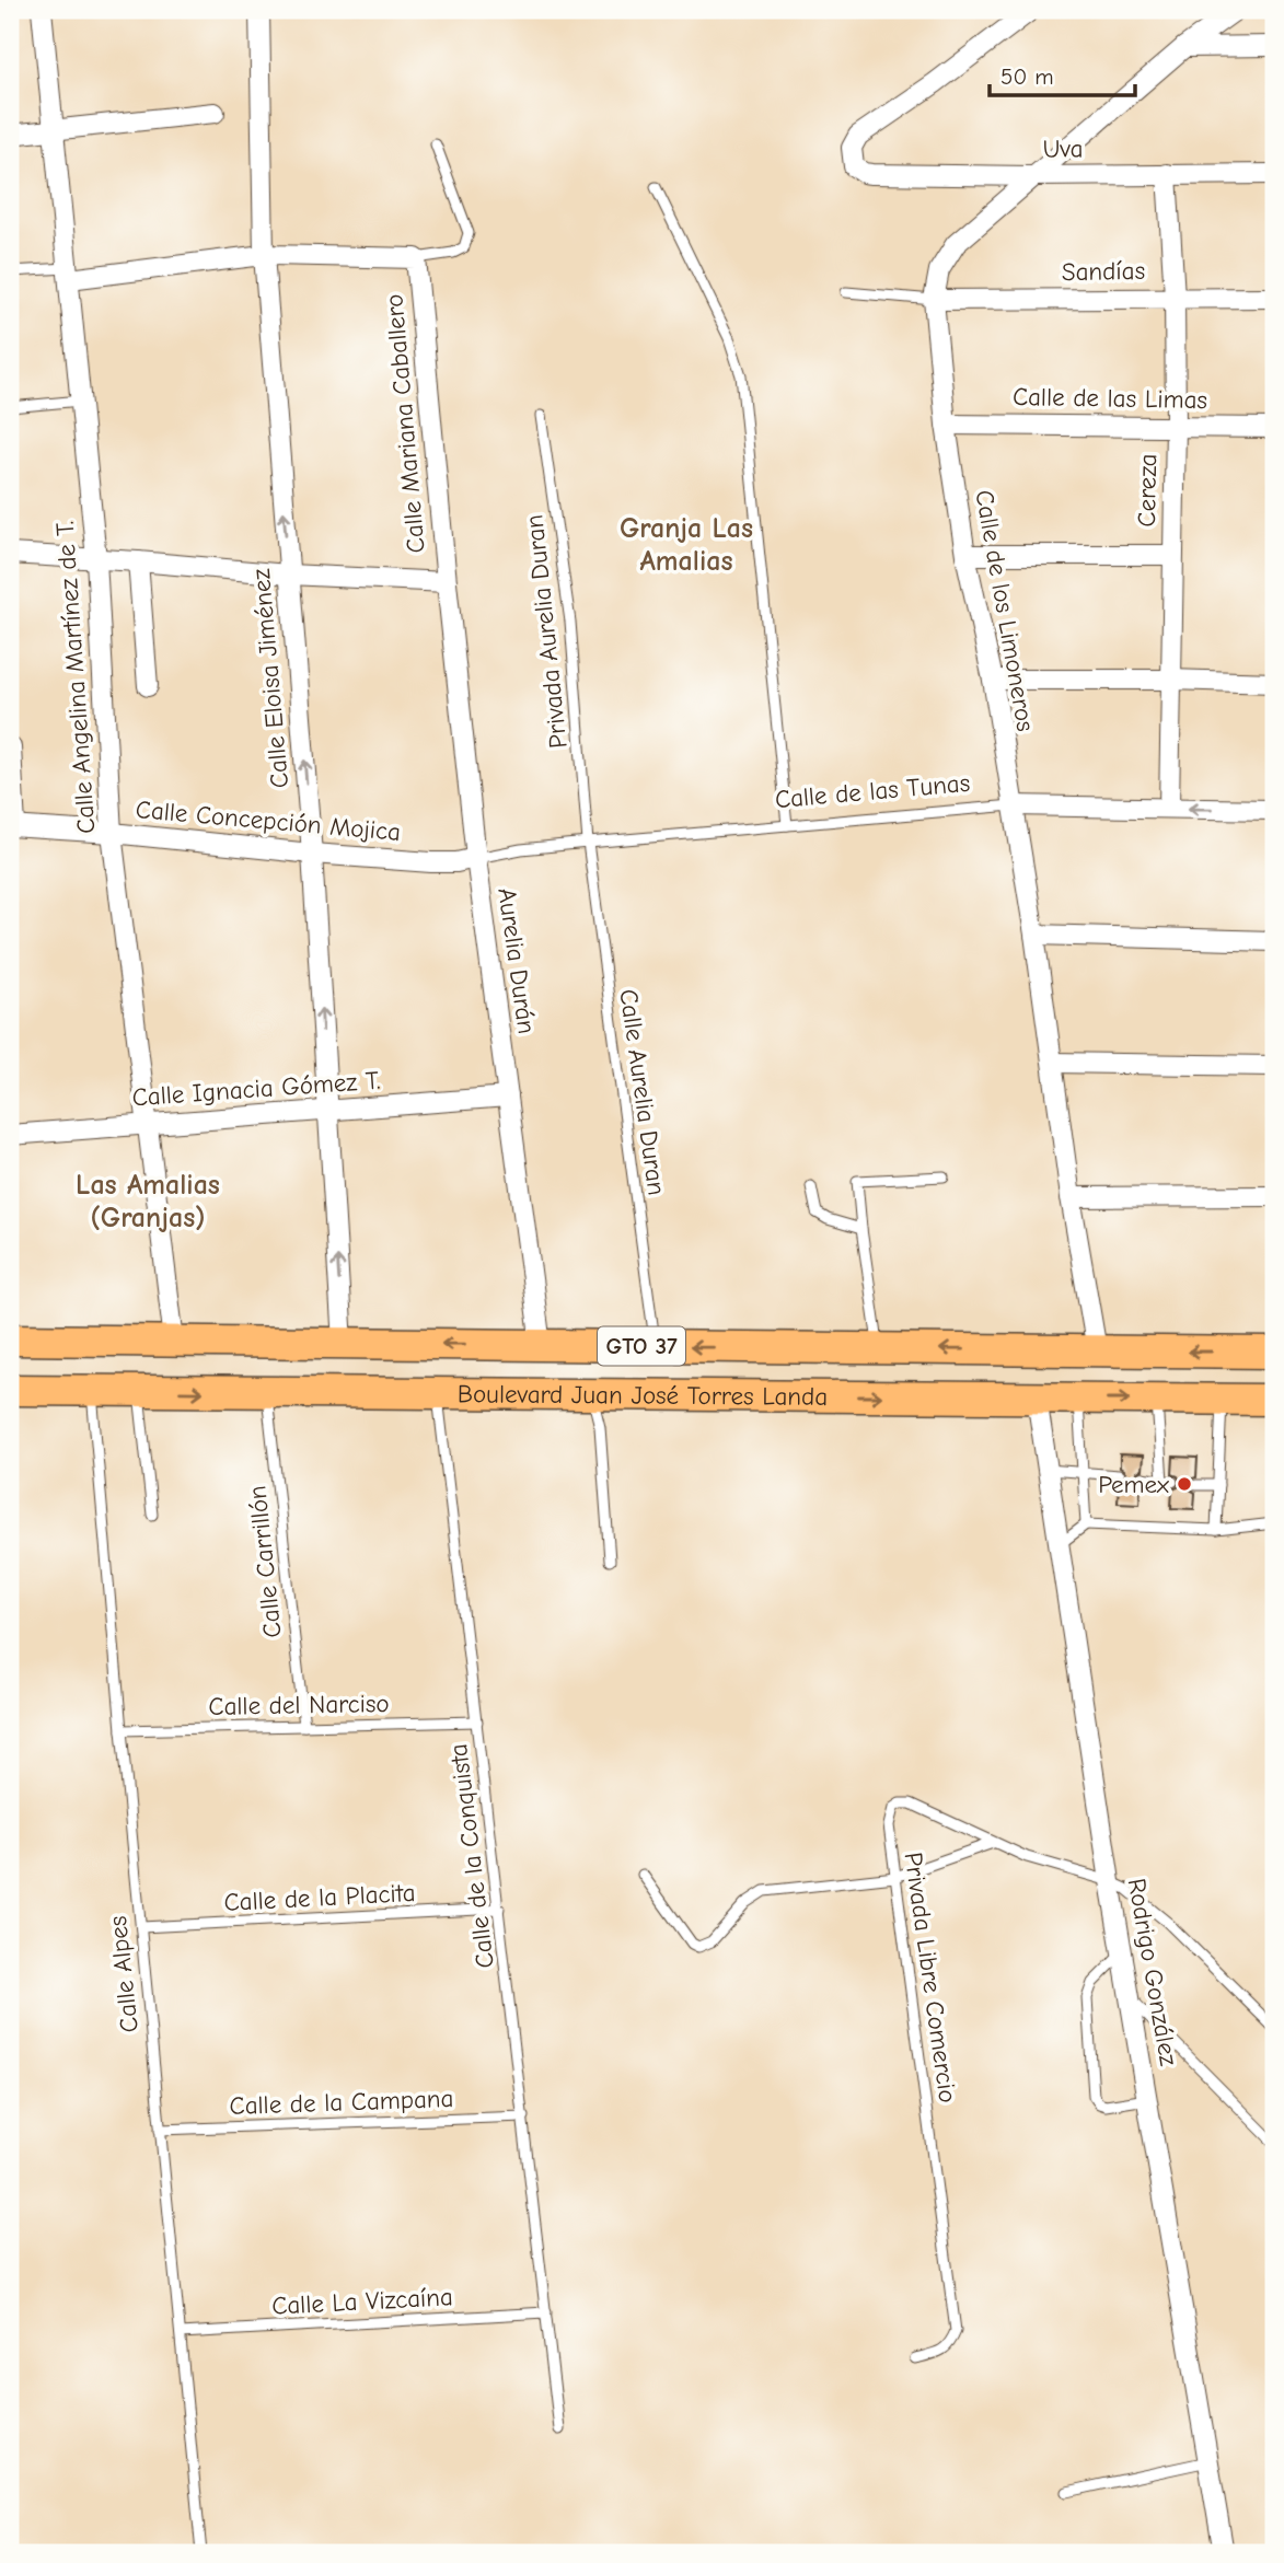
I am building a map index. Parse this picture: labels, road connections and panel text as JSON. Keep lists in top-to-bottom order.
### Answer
{
  "streets": {
    "main road": ["GTO 37", "Boulevard Juan José Torres Landa"],
    "street": [
      "Uva",
      "Sandías",
      "Calle de las Limas",
      "Calle Mariana Caballero",
      "Cereza",
      "Calle de los Limoneros",
      "Calle Angelina Martínez de T.",
      "Calle Eloisa Jiménez",
      "Calle de las Tunas",
      "Calle Concepción Mojica",
      "Aurelia Durán",
      "Calle Ignacia Gómez T.",
      "Rodrigo González"
    ],
    "lane": [
      "Privada Aurelia Duran",
      "Calle Aurelia Duran",
      "Calle Carrillón",
      "Calle del Narciso",
      "Calle de la Conquista",
      "Calle de la Placita",
      "Calle Alpes",
      "Privada Libre Comercio",
      "Calle de la Campana",
      "Calle La Vizcaína"
    ]
  },
  "crossings": [
    ["Uva", "Cereza"],
    ["Uva", "Calle de los Limoneros"],
    ["Sandías", "Cereza"],
    ["Sandías", "Calle de los Limoneros"],
    ["Calle de las Limas", "Cereza"],
    ["Calle de las Limas", "Calle de los Limoneros"],
    ["Calle Mariana Caballero", "Aurelia Durán"],
    ["Cereza", "Calle de las Tunas"],
    ["Calle de los Limoneros", "Calle de las Tunas"],
    ["Calle de los Limoneros", "Boulevard Juan José Torres Landa"],
    ["Privada Aurelia Duran", "Calle de las Tunas"],
    ["Privada Aurelia Duran", "Calle Aurelia Duran"],
    ["Calle Angelina Martínez de T.", "Calle Concepción Mojica"],
    ["Calle Angelina Martínez de T.", "Calle Ignacia Gómez T."],
    ["Calle Angelina Martínez de T.", "Boulevard Juan José Torres Landa"],
    ["Calle Eloisa Jiménez", "Calle Concepción Mojica"],
    ["Calle Eloisa Jiménez", "Calle Ignacia Gómez T."],
    ["Calle Eloisa Jiménez", "Boulevard Juan José Torres Landa"],
    ["Calle de las Tunas", "Calle Concepción Mojica"],
    ["Calle de las Tunas", "Aurelia Durán"],
    ["Calle de las Tunas", "Calle Aurelia Duran"],
    ["Calle Concepción Mojica", "Aurelia Durán"],
    ["Aurelia Durán", "Calle Ignacia Gómez T."],
    ["Aurelia Durán", "Boulevard Juan José Torres Landa"],
    ["Calle Aurelia Duran", "Boulevard Juan José Torres Landa"],
    ["Boulevard Juan José Torres Landa", "Calle Carrillón"],
    ["Boulevard Juan José Torres Landa", "Calle de la Conquista"],
    ["Boulevard Juan José Torres Landa", "Rodrigo González"],
    ["Boulevard Juan José Torres Landa", "Calle Alpes"],
    ["Calle Carrillón", "Calle del Narciso"],
    ["Calle del Narciso", "Calle de la Conquista"],
    ["Calle del Narciso", "Calle Alpes"],
    ["Calle de la Conquista", "Calle de la Placita"],
    ["Calle de la Conquista", "Calle de la Campana"],
    ["Calle de la Conquista", "Calle La Vizcaína"],
    ["Calle de la Placita", "Calle Alpes"],
    ["Rodrigo González", "Privada Libre Comercio"],
    ["Calle Alpes", "Calle de la Campana"],
    ["Calle Alpes", "Calle La Vizcaína"]
  ],
  "one_way": ["Calle Eloisa Jiménez"],
  "districts": ["Granja Las Amalias", "Las Amalias (Granjas)"],
  "places": ["Pemex"],
  "scale_bar": "50 m"
}
